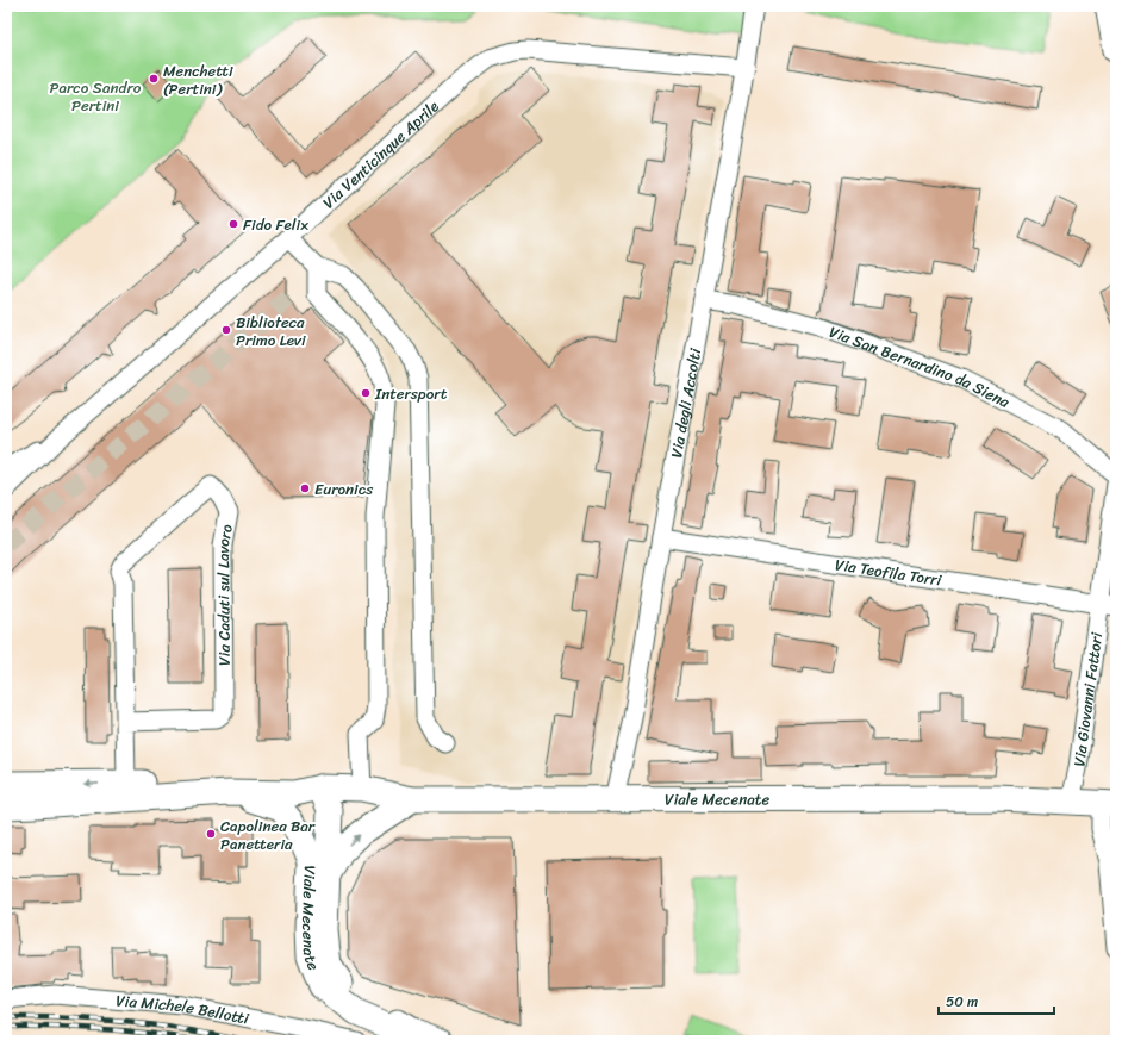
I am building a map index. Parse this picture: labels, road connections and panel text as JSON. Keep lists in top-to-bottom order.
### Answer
{
  "streets": {
    "main road": ["Viale Mecenate"],
    "street": [
      "Via Venticinque Aprile",
      "Via San Bernardino da Siena",
      "Via degli Accolti",
      "Via Teofila Torri",
      "Via Caduti sul Lavoro",
      "Via Giovanni Fattori",
      "Via Michele Bellotti"
    ]
  },
  "crossings": [
    ["Via Venticinque Aprile", "Via degli Accolti"],
    ["Via San Bernardino da Siena", "Via degli Accolti"],
    ["Via degli Accolti", "Via Teofila Torri"],
    ["Via degli Accolti", "Viale Mecenate"],
    ["Via Teofila Torri", "Via Giovanni Fattori"],
    ["Via Caduti sul Lavoro", "Viale Mecenate"],
    ["Via Giovanni Fattori", "Viale Mecenate"]
  ],
  "parks": ["Parco Sandro Pertini"],
  "places": [
    "Menchetti (Pertini)",
    "Fido Felix",
    "Biblioteca Primo Levi",
    "Intersport",
    "Euronics",
    "Capolinea Bar Panetteria"
  ],
  "scale_bar": "50 m"
}
